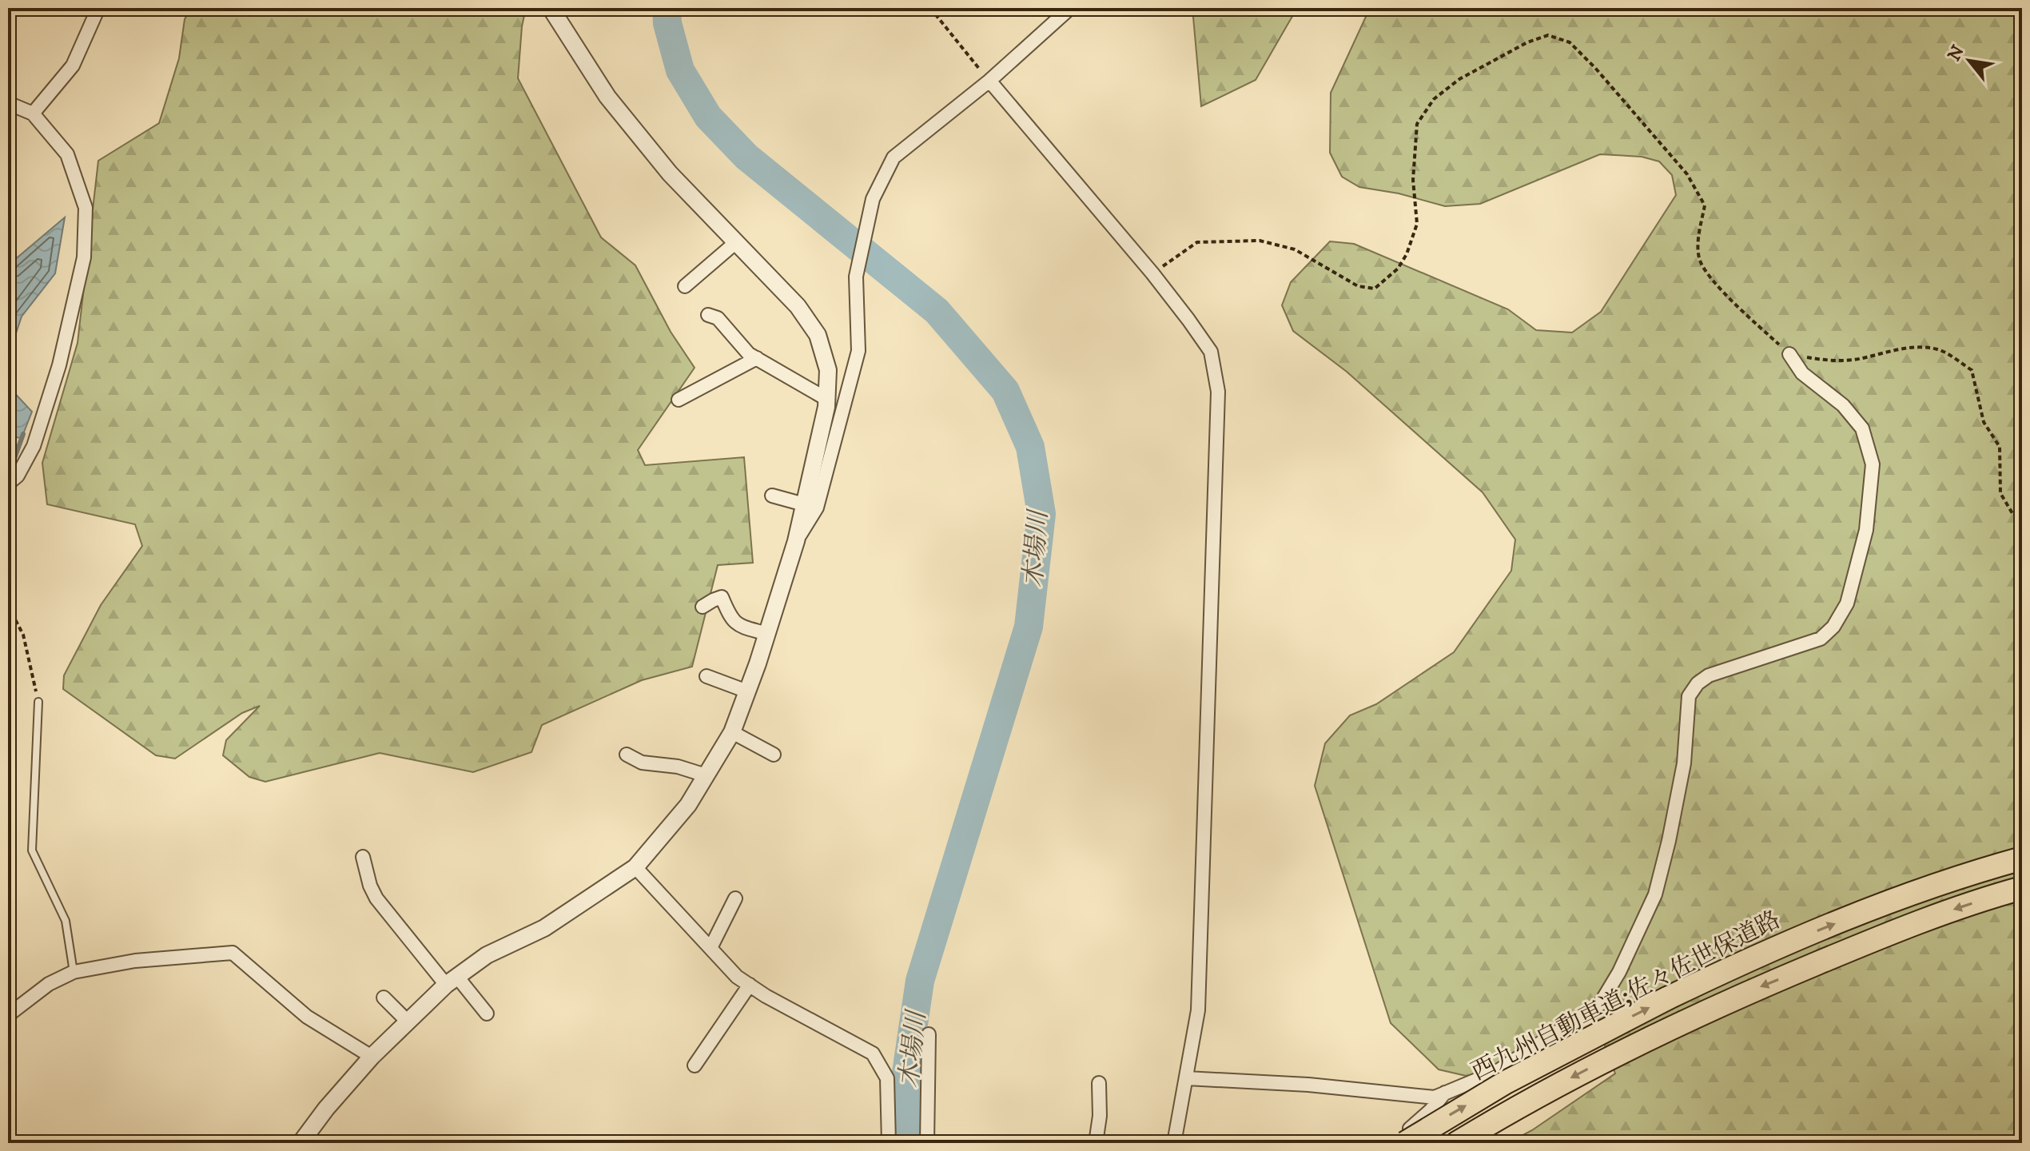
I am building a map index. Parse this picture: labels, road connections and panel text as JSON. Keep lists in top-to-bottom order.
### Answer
{
  "streets": {
    "highway": ["西九州自動車道;佐々佐世保道路"]
  },
  "water": ["木場川"],
  "north": "top left"
}
